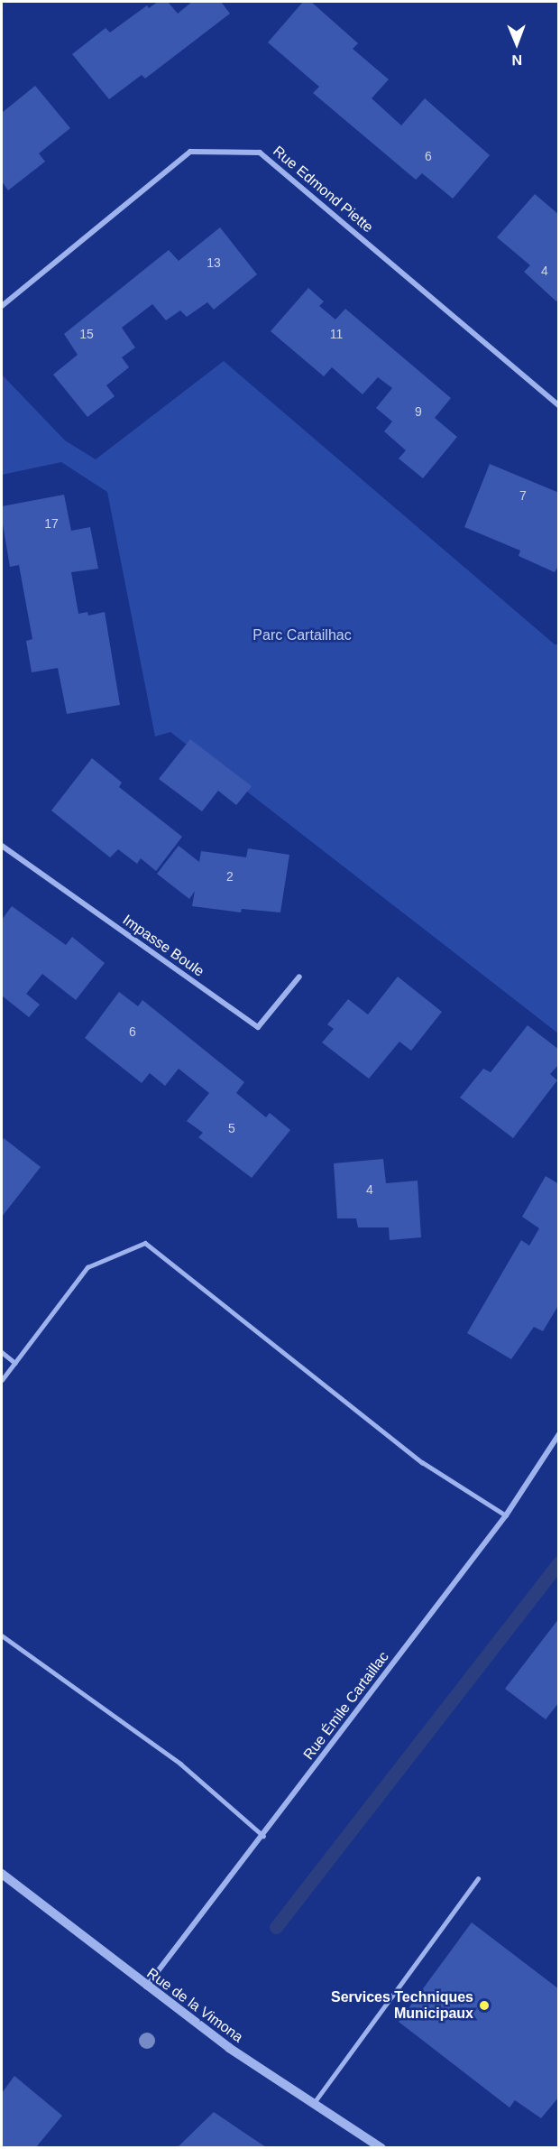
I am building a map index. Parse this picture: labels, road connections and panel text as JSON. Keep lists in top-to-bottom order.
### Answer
{
  "streets": {
    "street": [
      "Rue Edmond Piette",
      "Impasse Boule",
      "Rue Émile Cartaillac",
      "Rue de la Vimona"
    ]
  },
  "crossings": [
    ["Rue Émile Cartaillac", "Rue de la Vimona"]
  ],
  "parks": ["Parc Cartailhac"],
  "places": ["Services Techniques Municipaux"],
  "house_numbers": [
    "6",
    "13",
    "4",
    "15",
    "11",
    "9",
    "7",
    "17",
    "2",
    "6",
    "5",
    "4"
  ],
  "north": "bottom"
}
